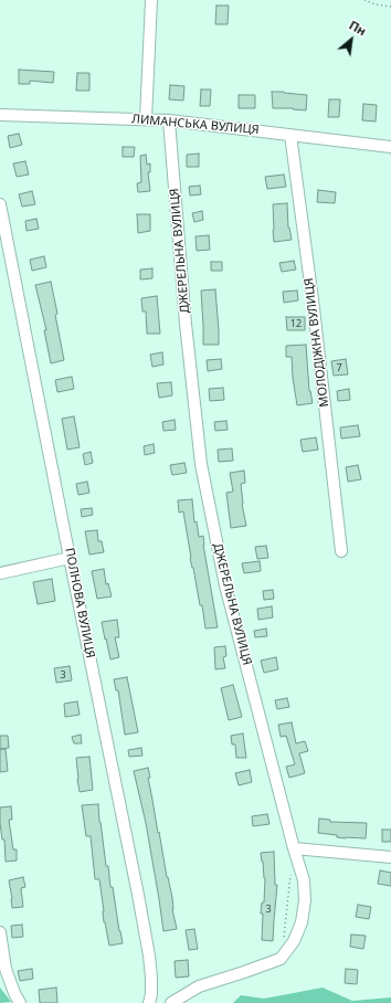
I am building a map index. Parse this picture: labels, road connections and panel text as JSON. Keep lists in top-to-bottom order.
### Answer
{
  "streets": {
    "street": [
      "ЛИМАНСЬКА ВУЛИЦЯ",
      "ДЖЕРЕЛЬНА ВУЛИЦЯ",
      "МОЛОДІЖНА ВУЛИЦЯ",
      "ПОЛНОВА ВУЛИЦЯ"
    ]
  },
  "crossings": [
    ["ЛИМАНСЬКА ВУЛИЦЯ", "ДЖЕРЕЛЬНА ВУЛИЦЯ"],
    ["ЛИМАНСЬКА ВУЛИЦЯ", "МОЛОДІЖНА ВУЛИЦЯ"]
  ],
  "house_numbers": [
    "12",
    "7",
    "3",
    "3"
  ],
  "north": "top right"
}
